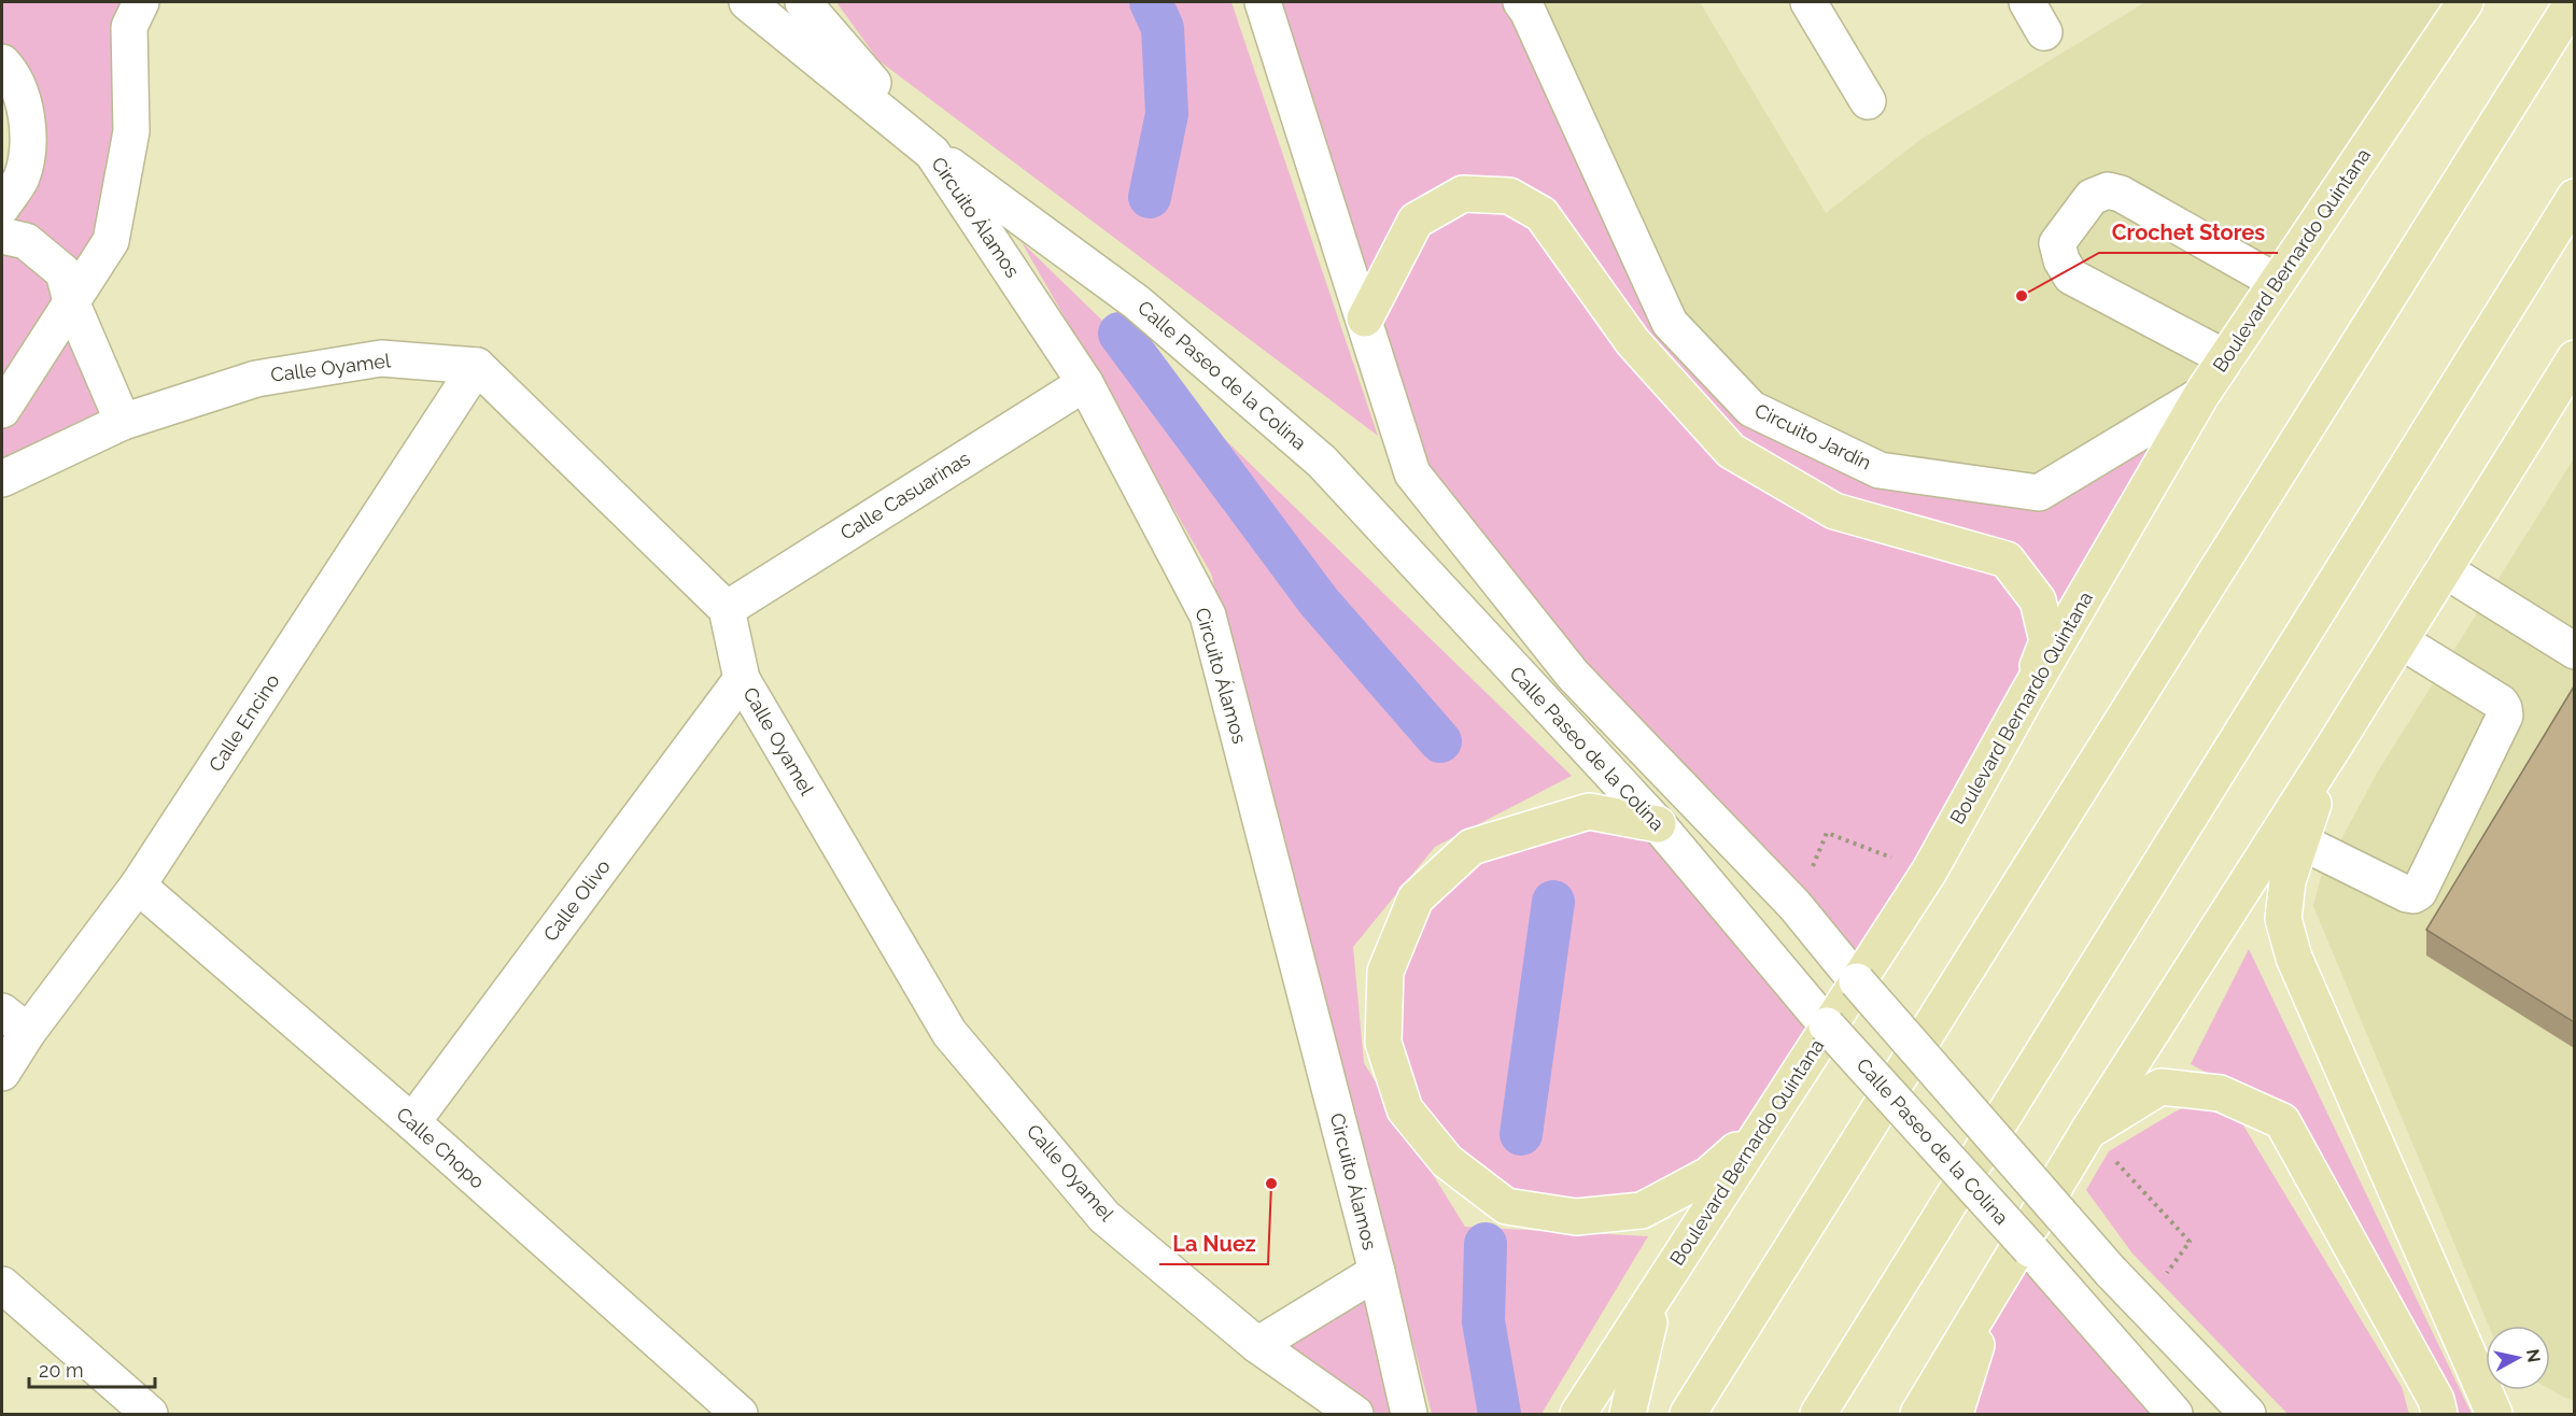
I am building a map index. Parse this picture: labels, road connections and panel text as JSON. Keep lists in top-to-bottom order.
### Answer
{
  "streets": {
    "main road": ["Boulevard Bernardo Quintana"],
    "street": [
      "Circuito Álamos",
      "Calle Oyamel",
      "Calle Paseo de la Colina",
      "Circuito Jardín",
      "Calle Casuarinas",
      "Calle Encino",
      "Calle Olivo",
      "Calle Chopo"
    ]
  },
  "crossings": [
    ["Circuito Álamos", "Calle Paseo de la Colina"],
    ["Circuito Álamos", "Calle Casuarinas"],
    ["Boulevard Bernardo Quintana", "Circuito Jardín"],
    ["Calle Oyamel", "Calle Casuarinas"],
    ["Calle Oyamel", "Calle Encino"],
    ["Calle Oyamel", "Calle Olivo"],
    ["Calle Encino", "Calle Chopo"],
    ["Calle Olivo", "Calle Chopo"]
  ],
  "places": ["Crochet Stores", "La Nuez"],
  "scale_bar": "20 m",
  "north": "right"
}
